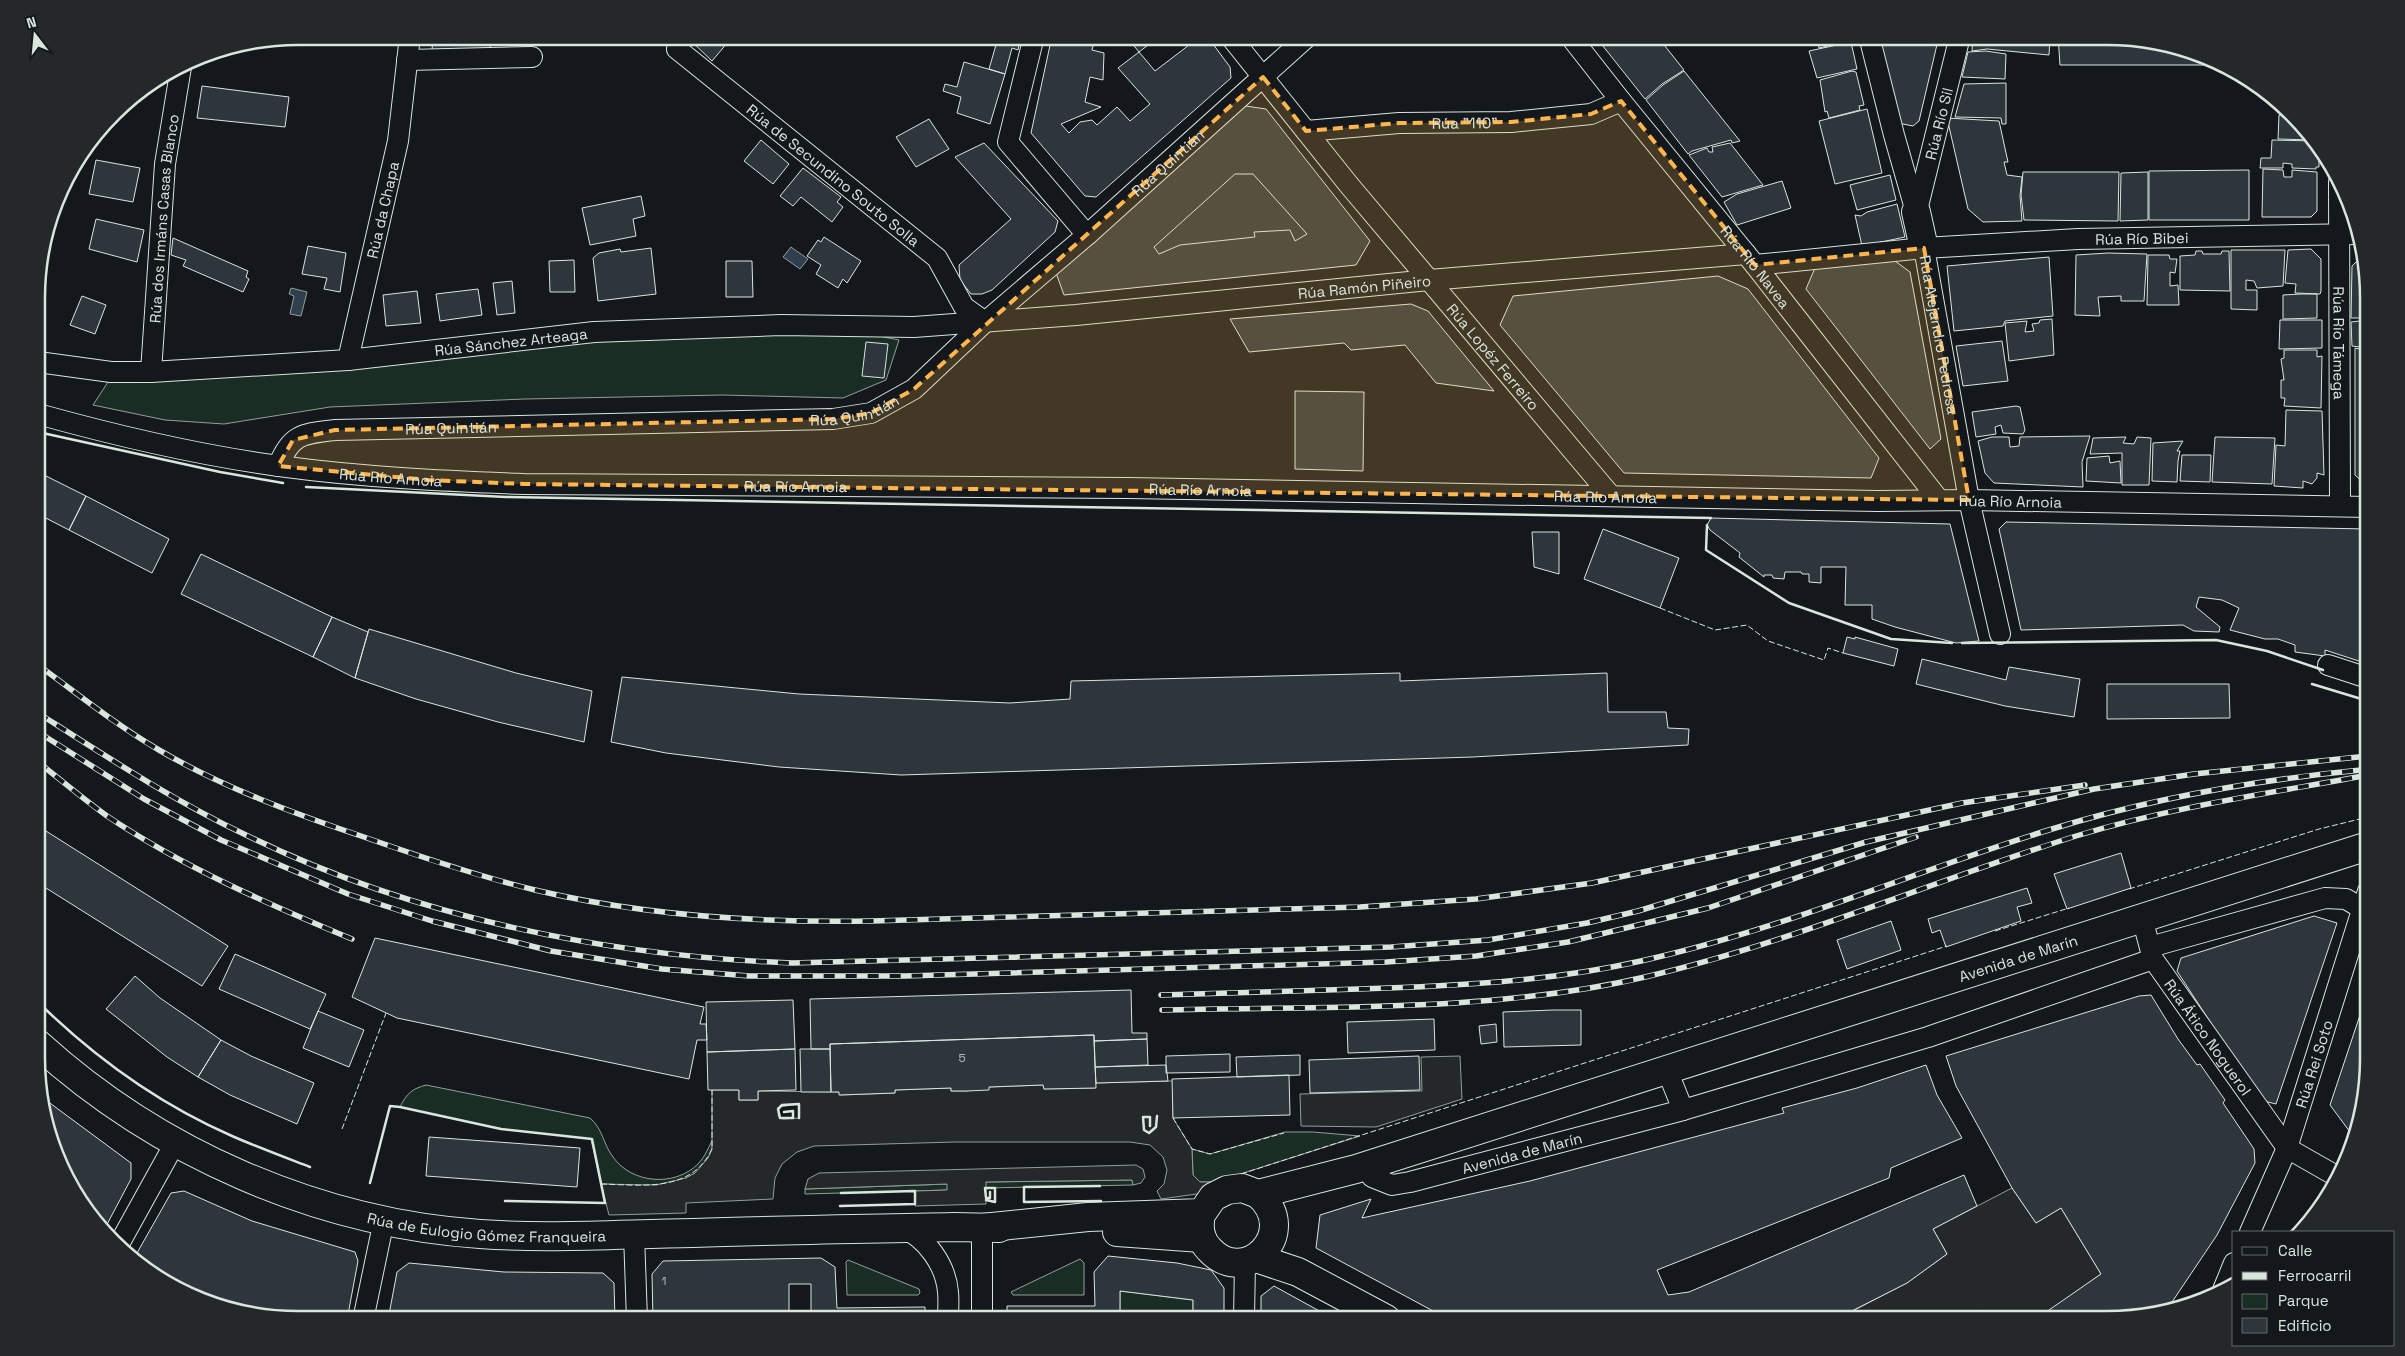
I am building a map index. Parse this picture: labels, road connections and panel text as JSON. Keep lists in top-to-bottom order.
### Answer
{
  "streets": {
    "main road": ["Rúa Alejandro Pedrosa", "Avenida de Marín", "Rúa de Eulogio Gómez Franqueira"],
    "street": [
      "Rúa \"110\"",
      "Rúa Río Sil",
      "Rúa Quintián",
      "Rúa de Secundino Souto Solla",
      "Rúa da Chapa",
      "Rúa dos Irmáns Casas Blanco",
      "Rúa Río Bibei",
      "Rúa Río Navea",
      "Rúa Ramón Piñeiro",
      "Rúa Sánchez Arteaga",
      "Rúa Río Támega",
      "Rúa Lopéz Ferreiro",
      "Rúa Río Arnoia",
      "Rúa Ático Noguerol",
      "Rúa Rei Soto"
    ]
  },
  "crossings": [
    ["Rúa \"110\"", "Rúa Río Navea"],
    ["Rúa \"110\"", "Rúa Lopéz Ferreiro"],
    ["Rúa Río Sil", "Rúa Alejandro Pedrosa"],
    ["Rúa Quintián", "Rúa de Secundino Souto Solla"],
    ["Rúa Quintián", "Rúa Ramón Piñeiro"],
    ["Rúa Quintián", "Rúa Sánchez Arteaga"],
    ["Rúa Quintián", "Rúa Lopéz Ferreiro"],
    ["Rúa Quintián", "Rúa Río Arnoia"],
    ["Rúa de Secundino Souto Solla", "Rúa Ramón Piñeiro"],
    ["Rúa de Secundino Souto Solla", "Rúa Sánchez Arteaga"],
    ["Rúa da Chapa", "Rúa Sánchez Arteaga"],
    ["Rúa dos Irmáns Casas Blanco", "Rúa Sánchez Arteaga"],
    ["Rúa Río Bibei", "Rúa Río Navea"],
    ["Rúa Río Bibei", "Rúa Ramón Piñeiro"],
    ["Rúa Río Bibei", "Rúa Alejandro Pedrosa"],
    ["Rúa Río Bibei", "Rúa Río Támega"],
    ["Rúa Río Navea", "Rúa Ramón Piñeiro"],
    ["Rúa Río Navea", "Rúa Río Arnoia"],
    ["Rúa Ramón Piñeiro", "Rúa Sánchez Arteaga"],
    ["Rúa Ramón Piñeiro", "Rúa Lopéz Ferreiro"],
    ["Rúa Alejandro Pedrosa", "Rúa Río Arnoia"],
    ["Rúa Río Támega", "Rúa Río Arnoia"],
    ["Rúa Lopéz Ferreiro", "Rúa Río Arnoia"],
    ["Avenida de Marín", "Rúa Ático Noguerol"],
    ["Rúa Ático Noguerol", "Rúa Rei Soto"]
  ],
  "house_numbers": ["5", "1"],
  "legend": [
    "Calle",
    "Ferrocarril",
    "Parque",
    "Edificio"
  ],
  "north": "top"
}
